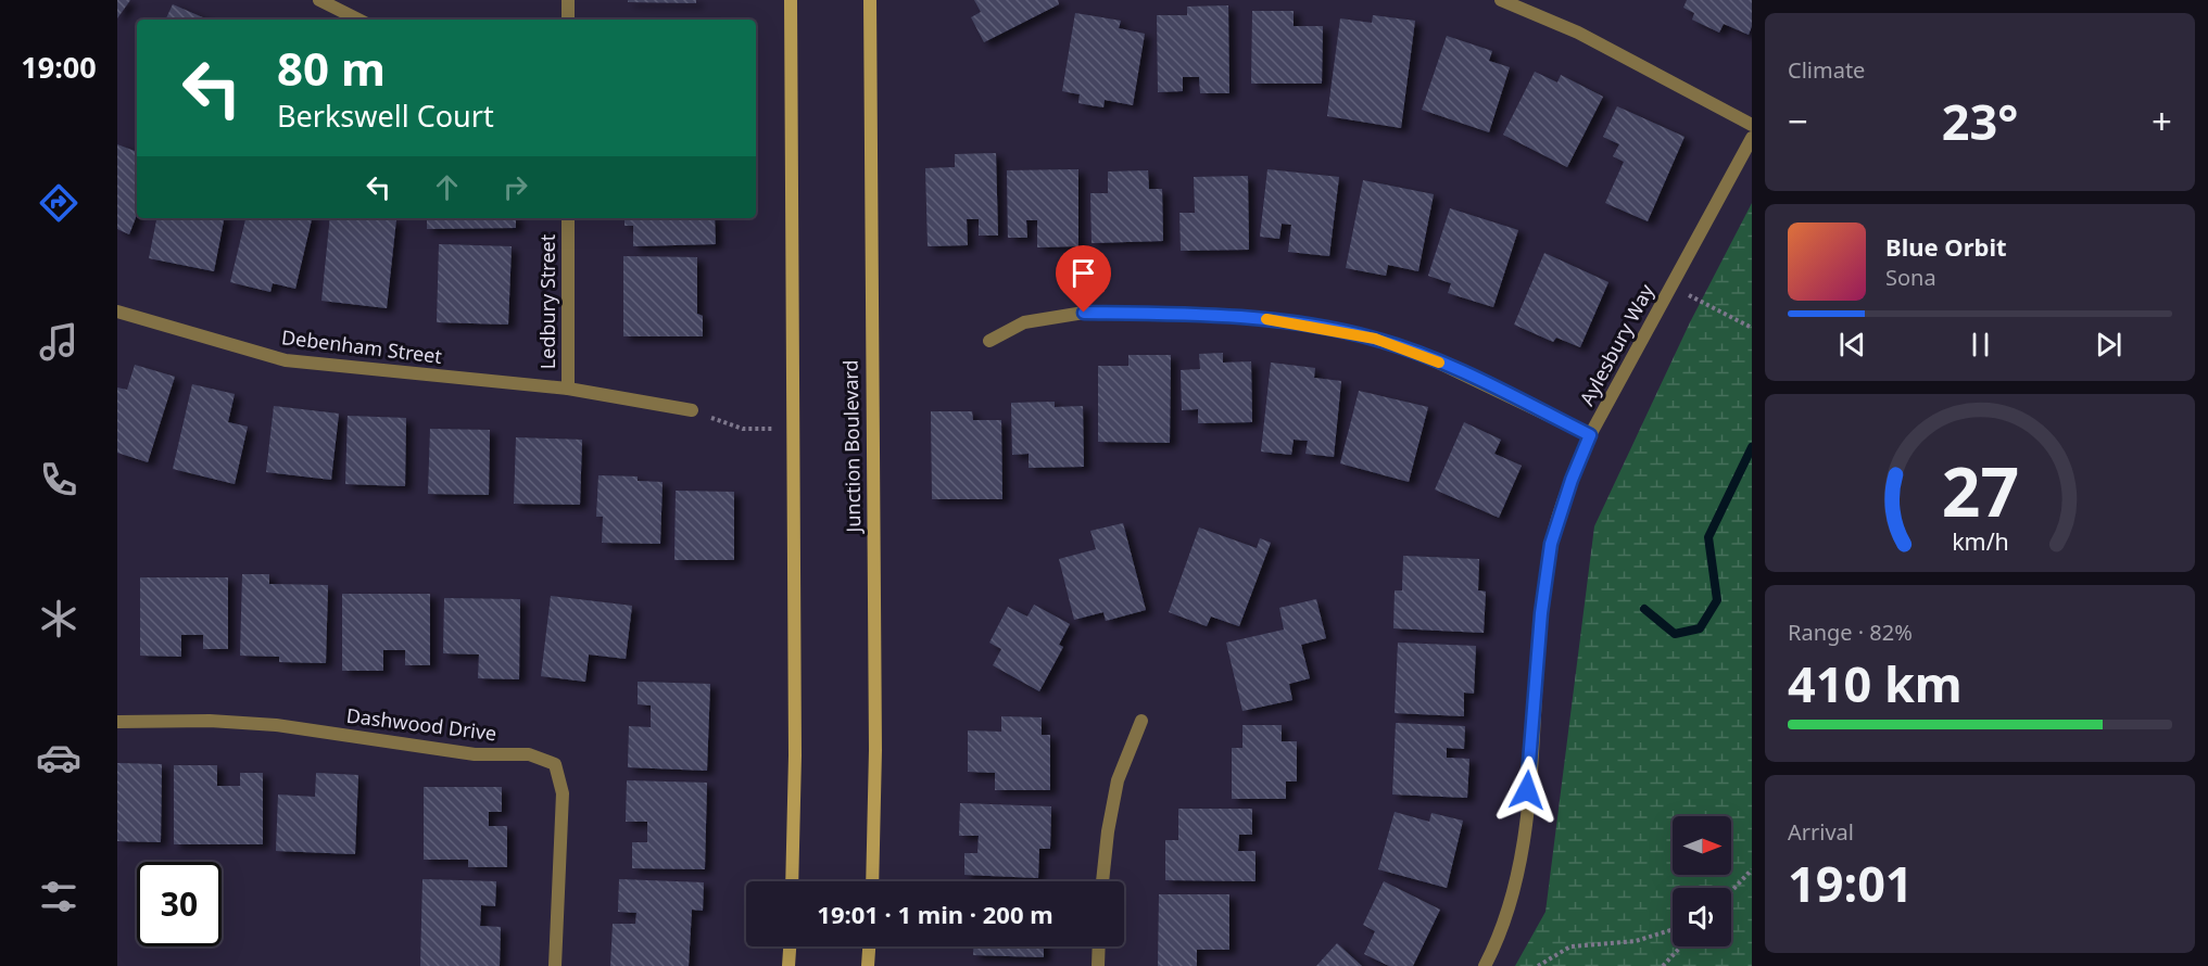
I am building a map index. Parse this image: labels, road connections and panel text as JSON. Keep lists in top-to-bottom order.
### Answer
{
  "streets": {
    "main road": ["Junction Boulevard"],
    "street": [
      "Ledbury Street",
      "Aylesbury Way",
      "Debenham Street",
      "Dashwood Drive"
    ]
  },
  "crossings": [
    ["Ledbury Street", "Debenham Street"]
  ],
  "north": "right",
  "page": {
    "tabs": "19:00",
    "tile": [
      "Climate",
      ["Range · 82%", "410 km"],
      ["Arrival", "19:01"]
    ],
    "turn": ["80 m", "Berkswell Court"],
    "heat": ["−", "23°", "+"],
    "song": ["Blue Orbit", "Sona"],
    "limit": "30",
    "trip": "19:01 · 1 min · 200 m",
    "gauge": ["27", "km/h"]
  }
}
